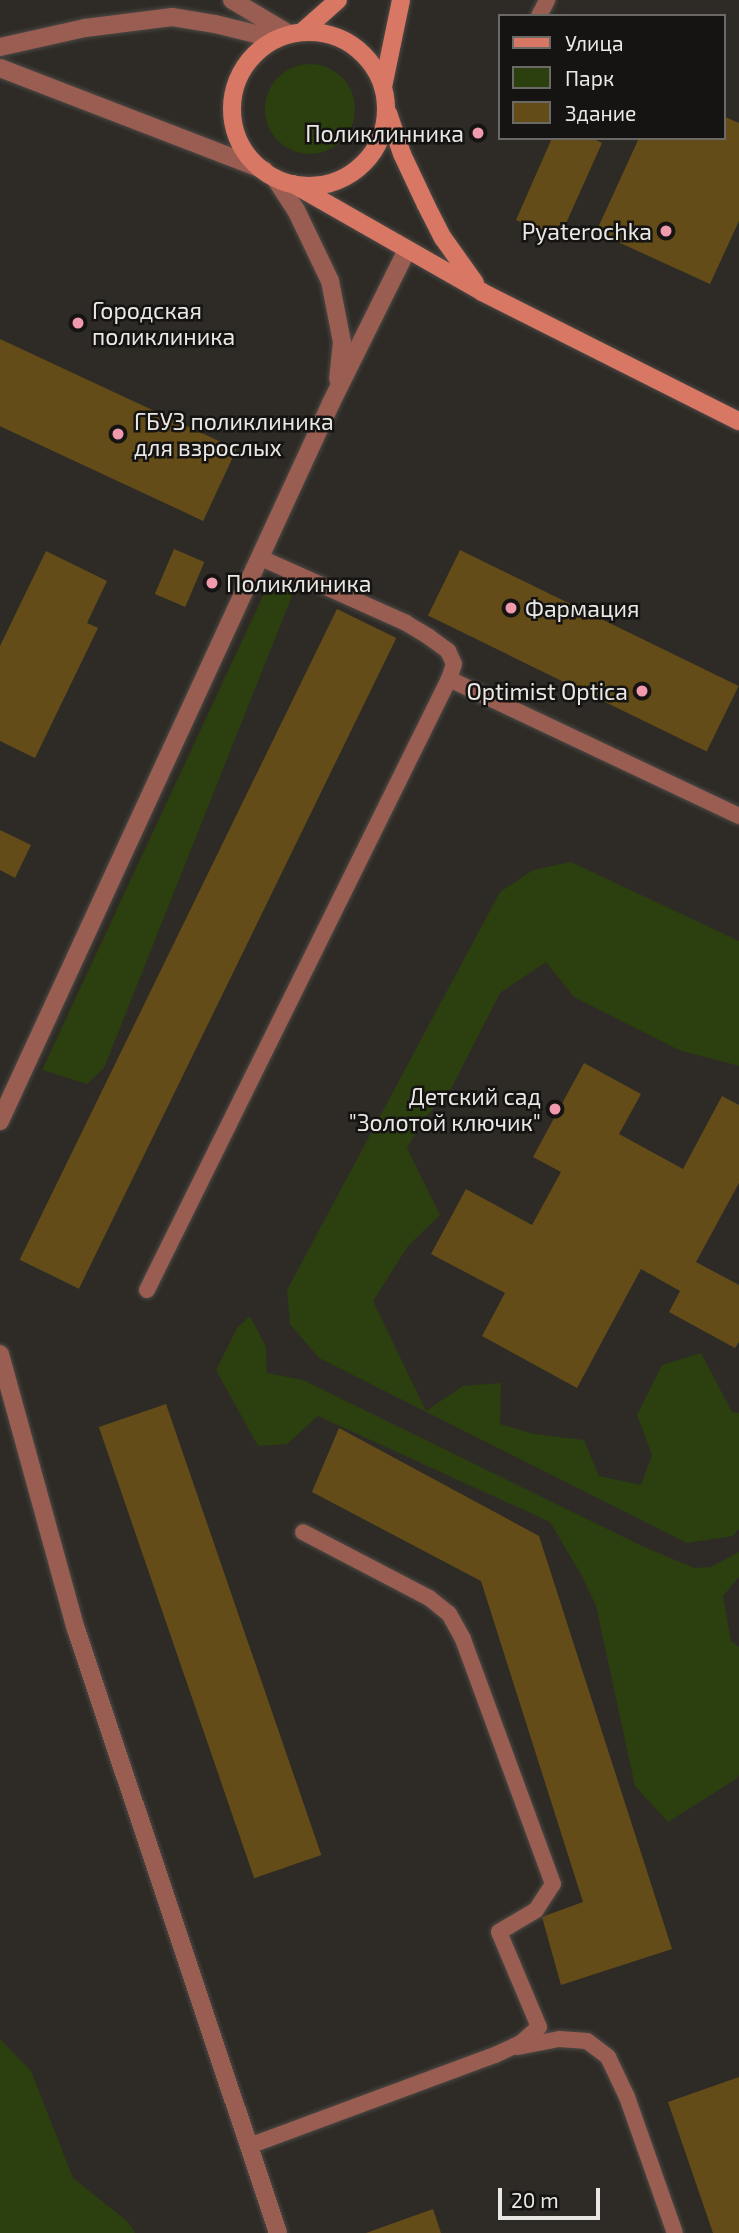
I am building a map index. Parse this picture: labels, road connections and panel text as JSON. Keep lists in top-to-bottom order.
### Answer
{
  "places": [
    "Поликлинника",
    "Pyaterochka",
    "Городская поликлиника",
    "ГБУЗ поликлиника для взрослых",
    "Поликлиника",
    "Фармация",
    "Optimist Optica",
    "Детский сад \"Золотой ключик\""
  ],
  "legend": ["Улица", "Парк", "Здание"],
  "scale_bar": "20 m"
}
